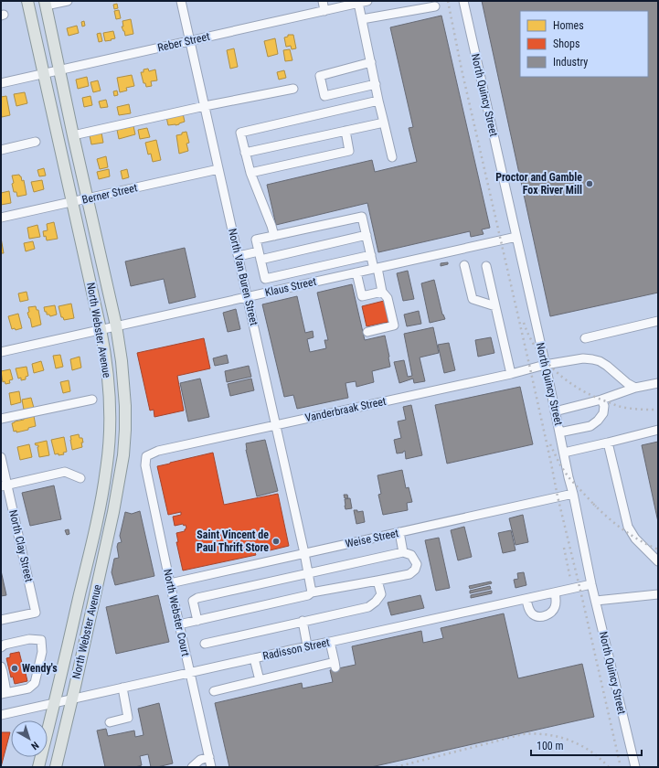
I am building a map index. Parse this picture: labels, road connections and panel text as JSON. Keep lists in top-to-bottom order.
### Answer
{
  "streets": {
    "main road": ["North Webster Avenue"],
    "street": [
      "Reber Street",
      "North Quincy Street",
      "Berner Street",
      "North Van Buren Street",
      "Klaus Street",
      "Vanderbraak Street",
      "Weise Street",
      "North Clay Street",
      "North Webster Court",
      "Radisson Street"
    ]
  },
  "crossings": [
    ["Reber Street", "North Van Buren Street"],
    ["Reber Street", "North Webster Avenue"],
    ["North Quincy Street", "Klaus Street"],
    ["North Quincy Street", "Vanderbraak Street"],
    ["North Quincy Street", "Weise Street"],
    ["North Quincy Street", "Radisson Street"],
    ["Berner Street", "North Van Buren Street"],
    ["Berner Street", "North Webster Avenue"],
    ["North Van Buren Street", "Klaus Street"],
    ["North Van Buren Street", "Vanderbraak Street"],
    ["North Van Buren Street", "Weise Street"],
    ["Klaus Street", "North Webster Avenue"],
    ["North Webster Avenue", "Radisson Street"],
    ["Vanderbraak Street", "North Webster Court"],
    ["Weise Street", "North Webster Court"],
    ["North Webster Court", "Radisson Street"]
  ],
  "places": ["Proctor and Gamble Fox River Mill", "Saint Vincent de Paul Thrift Store", "Wendy's"],
  "legend": ["Homes", "Shops", "Industry"],
  "scale_bar": "100 m",
  "north": "bottom right"
}
